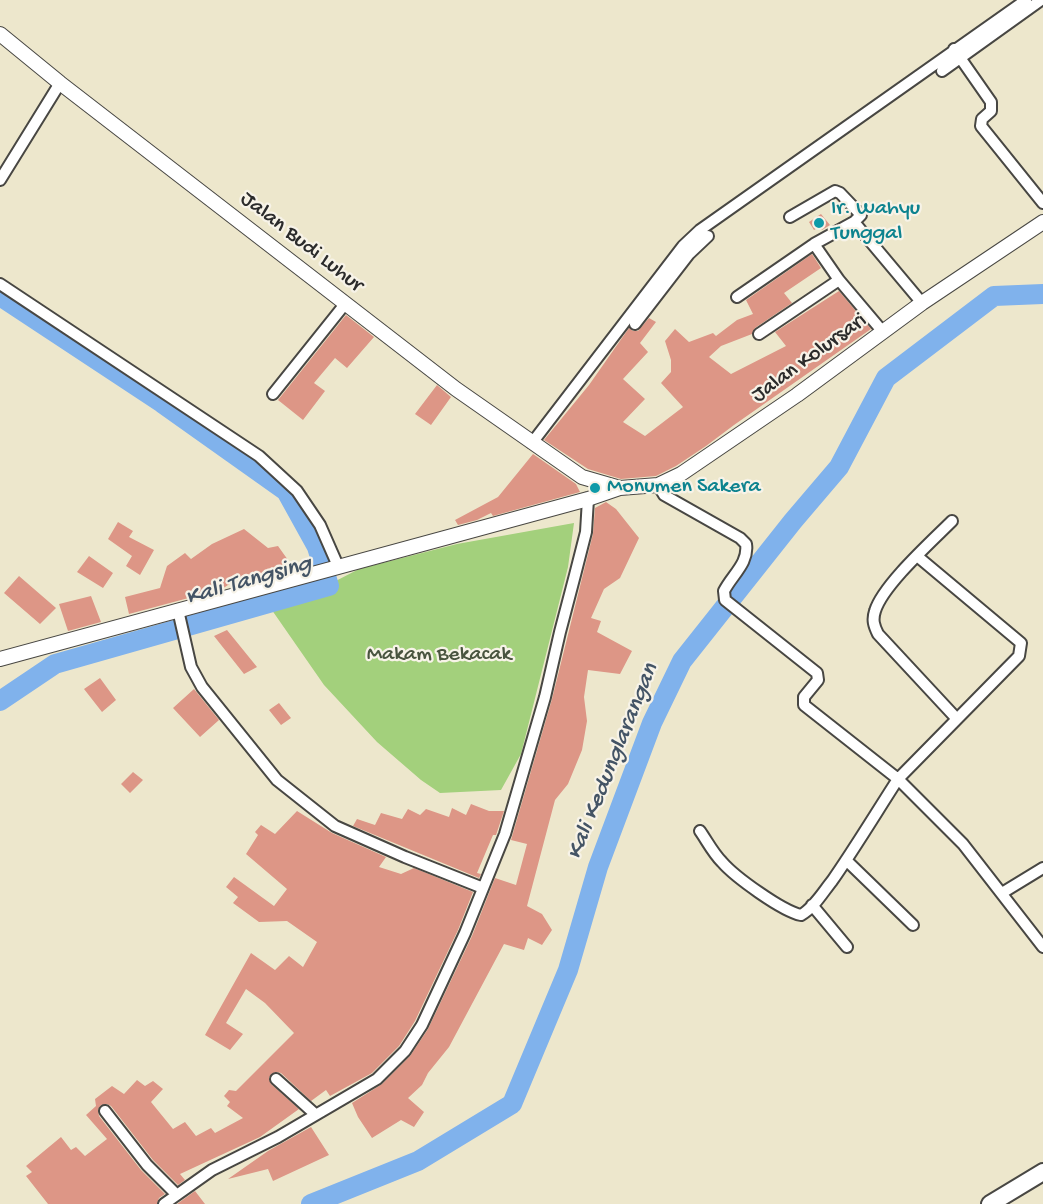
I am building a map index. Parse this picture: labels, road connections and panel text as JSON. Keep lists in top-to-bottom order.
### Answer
{
  "streets": {
    "street": ["Jalan Budi Luhur", "Jalan Kolursari"]
  },
  "crossings": [
    ["Jalan Budi Luhur", "Jalan Kolursari"]
  ],
  "water": ["Kali Tangsing", "Kali Kedunglarangan"],
  "parks": ["Makam Bekacak"],
  "places": ["Ir. Wahyu Tunggal", "Monumen Sakera"]
}
